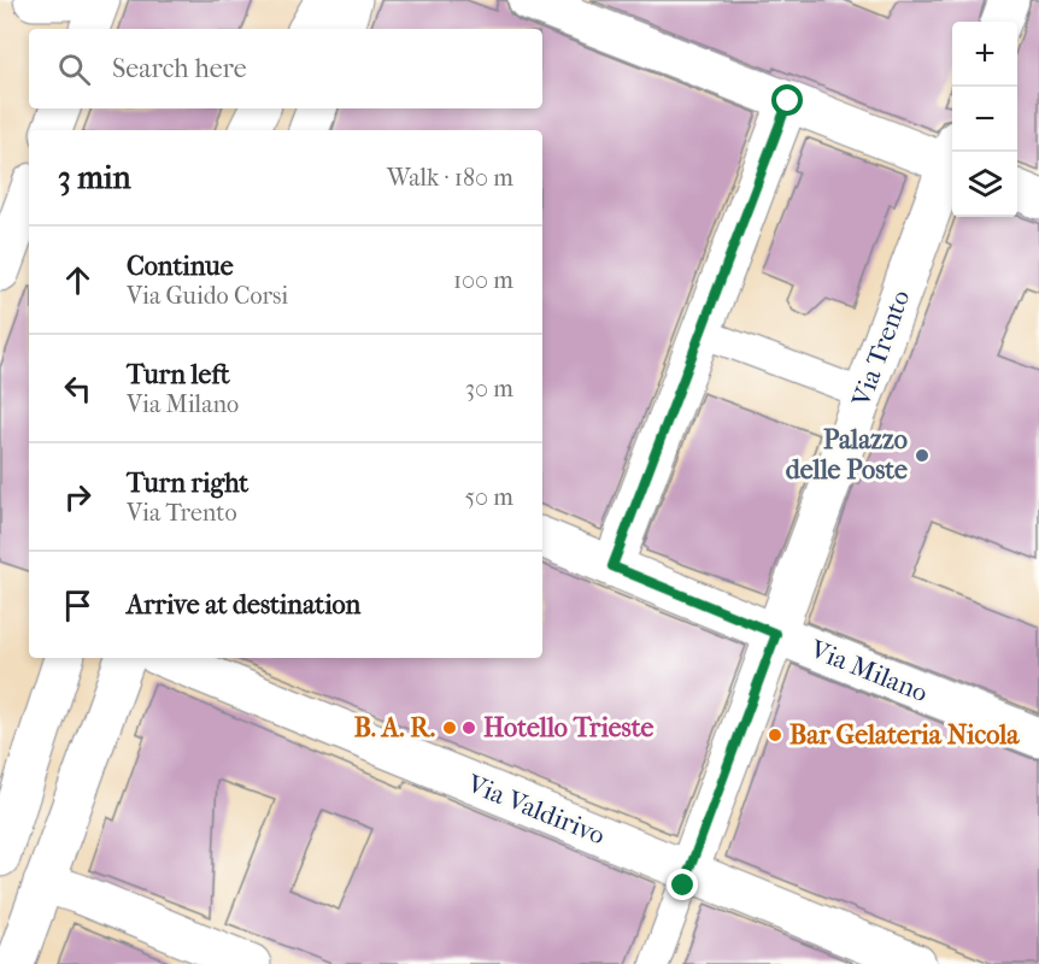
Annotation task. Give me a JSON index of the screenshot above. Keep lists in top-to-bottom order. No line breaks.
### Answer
{"streets":{"street":["Via Trento","Via Milano","Via Valdirivo"]},"crossings":[["Via Trento","Via Milano"],["Via Trento","Via Valdirivo"]],"places":["Palazzo delle Poste","B. A. R.","Hotello Trieste","Bar Gelateria Nicola"],"page":{"map_buttons":["+","−"],"search":"Search here","heading":["3 min","Walk · 180 m"],"list":[["Continue","Via Guido Corsi","100 m"],["Turn left","Via Milano","30 m"],["Turn right","Via Trento","50 m"],"Arrive at destination"]}}
